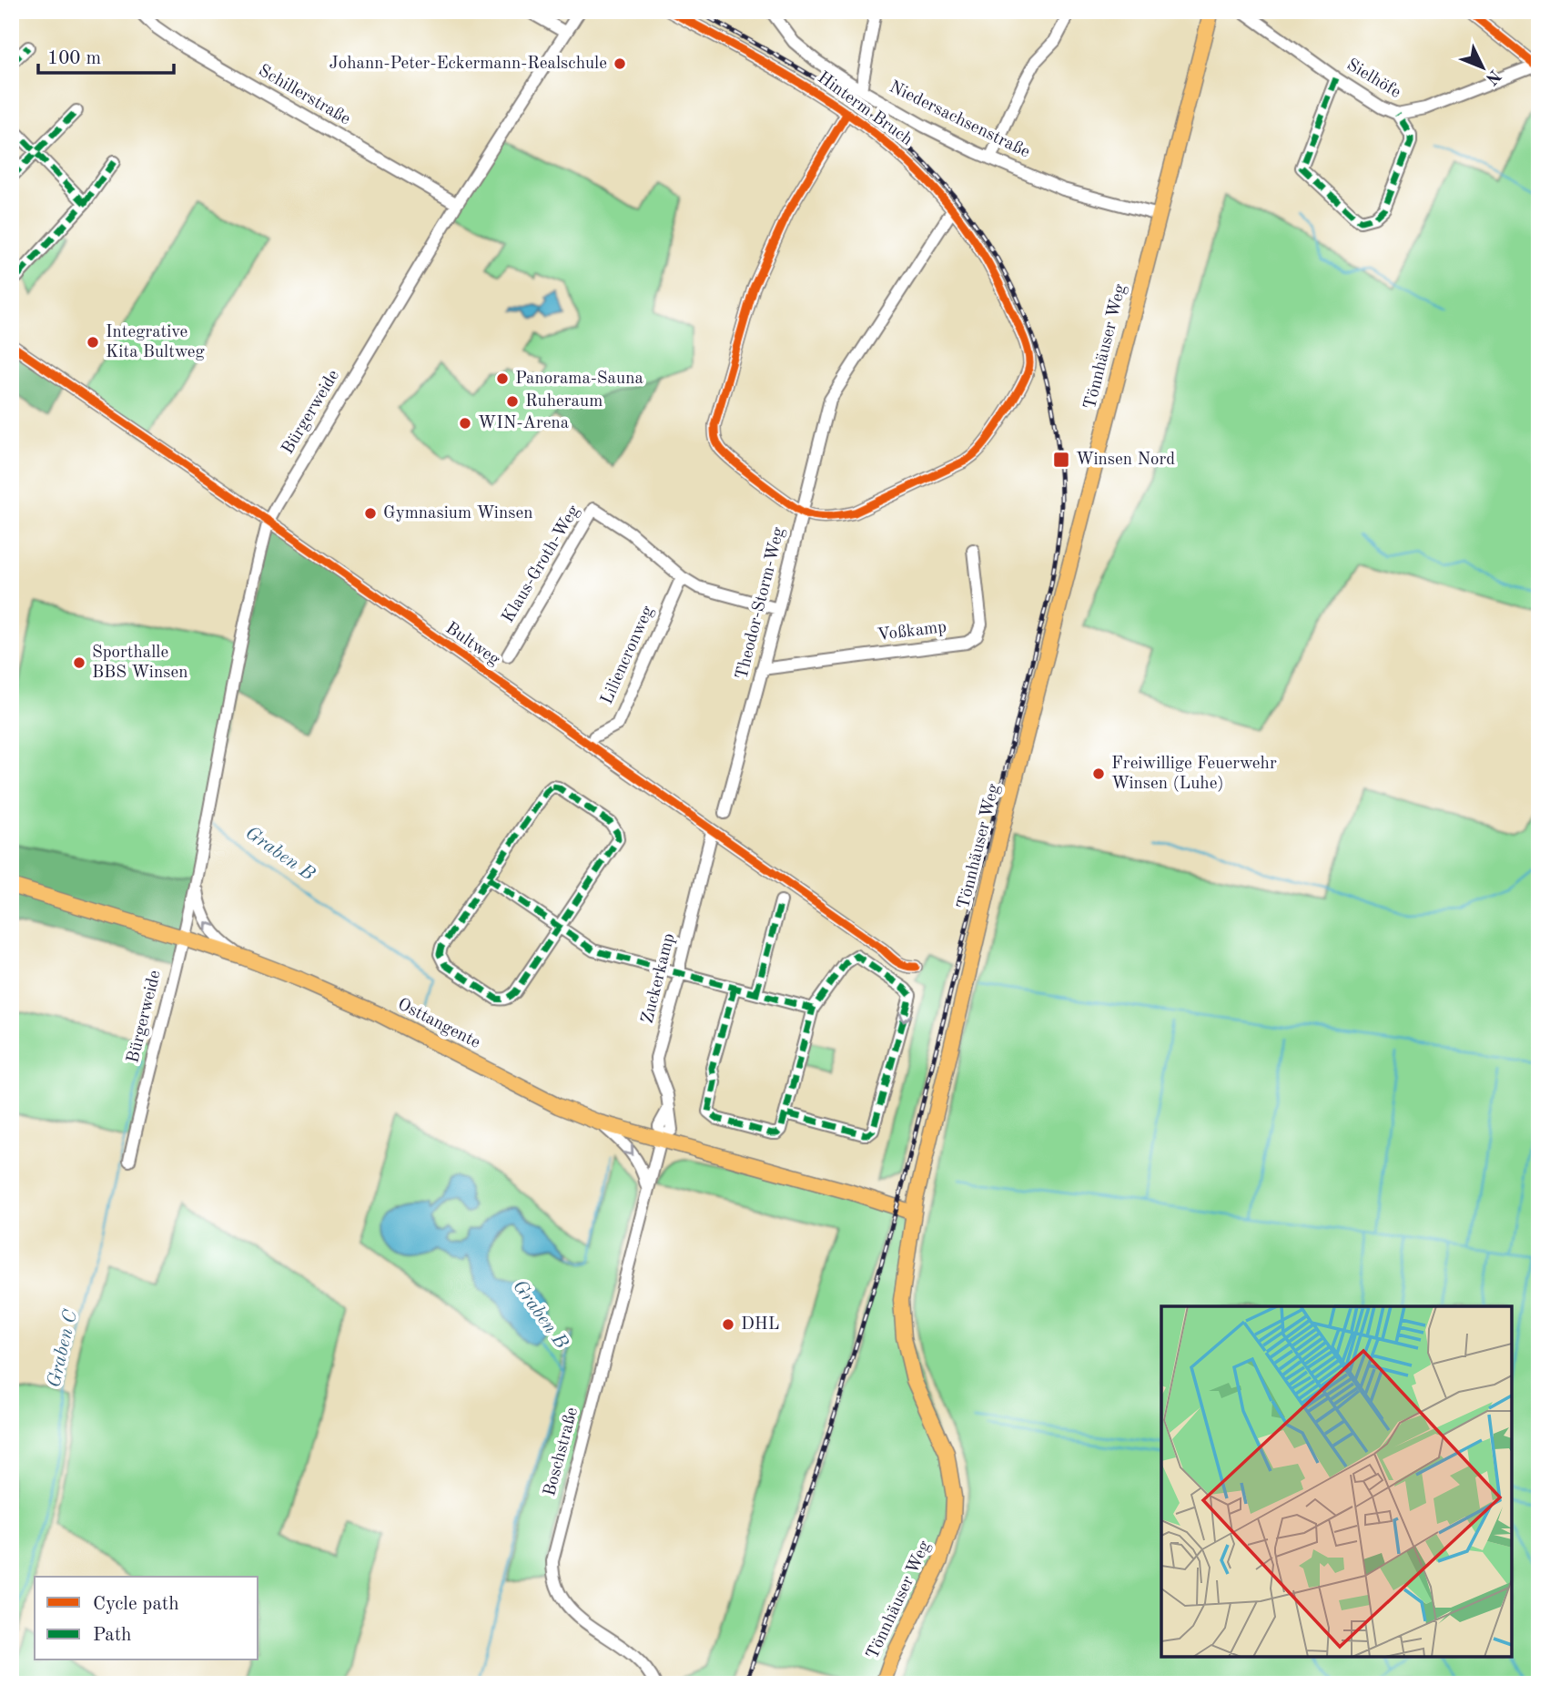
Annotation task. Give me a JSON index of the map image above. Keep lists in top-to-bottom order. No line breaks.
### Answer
{"streets":{"main road":["Tönnhäuser Weg","Osttangente"],"street":["Sielhöfe","Schillerstraße","Hinterm Bruch","Niedersachsenstraße","Bürgerweide","Klaus-Groth-Weg","Theodor-Storm-Weg","Voßkamp","Bultweg","Liliencronweg","Zuckerkamp","Boschstraße"]},"crossings":[["Schillerstraße","Bürgerweide"],["Hinterm Bruch","Theodor-Storm-Weg"],["Niedersachsenstraße","Tönnhäuser Weg"],["Tönnhäuser Weg","Osttangente"],["Bürgerweide","Bultweg"],["Bürgerweide","Osttangente"],["Klaus-Groth-Weg","Theodor-Storm-Weg"],["Klaus-Groth-Weg","Liliencronweg"],["Theodor-Storm-Weg","Voßkamp"],["Bultweg","Zuckerkamp"],["Zuckerkamp","Osttangente"],["Zuckerkamp","Boschstraße"],["Osttangente","Boschstraße"]],"water":["Graben B","Graben C"],"places":{"other":["Johann-Peter-Eckermann-Realschule","Integrative Kita Bultweg","Panorama-Sauna","Ruheraum","WIN-Arena","Gymnasium Winsen","Sporthalle BBS Winsen","Freiwillige Feuerwehr Winsen (Luhe)","DHL"],"transit":["Winsen Nord"]},"legend":["Cycle path","Path"],"scale_bar":"100 m","north":"bottom right"}
